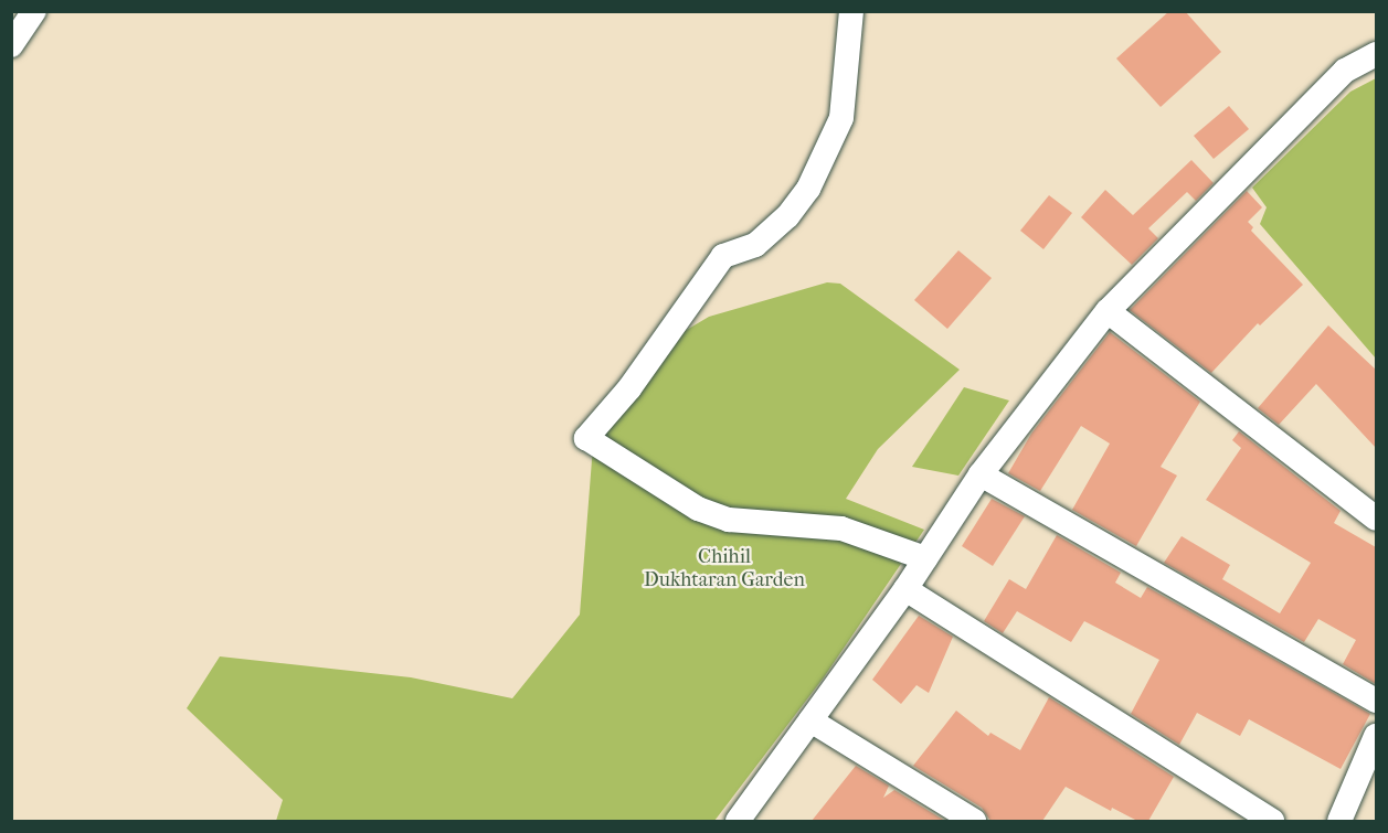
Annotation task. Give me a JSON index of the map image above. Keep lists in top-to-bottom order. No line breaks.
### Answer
{"parks":["Chihil Dukhtaran Garden"]}
